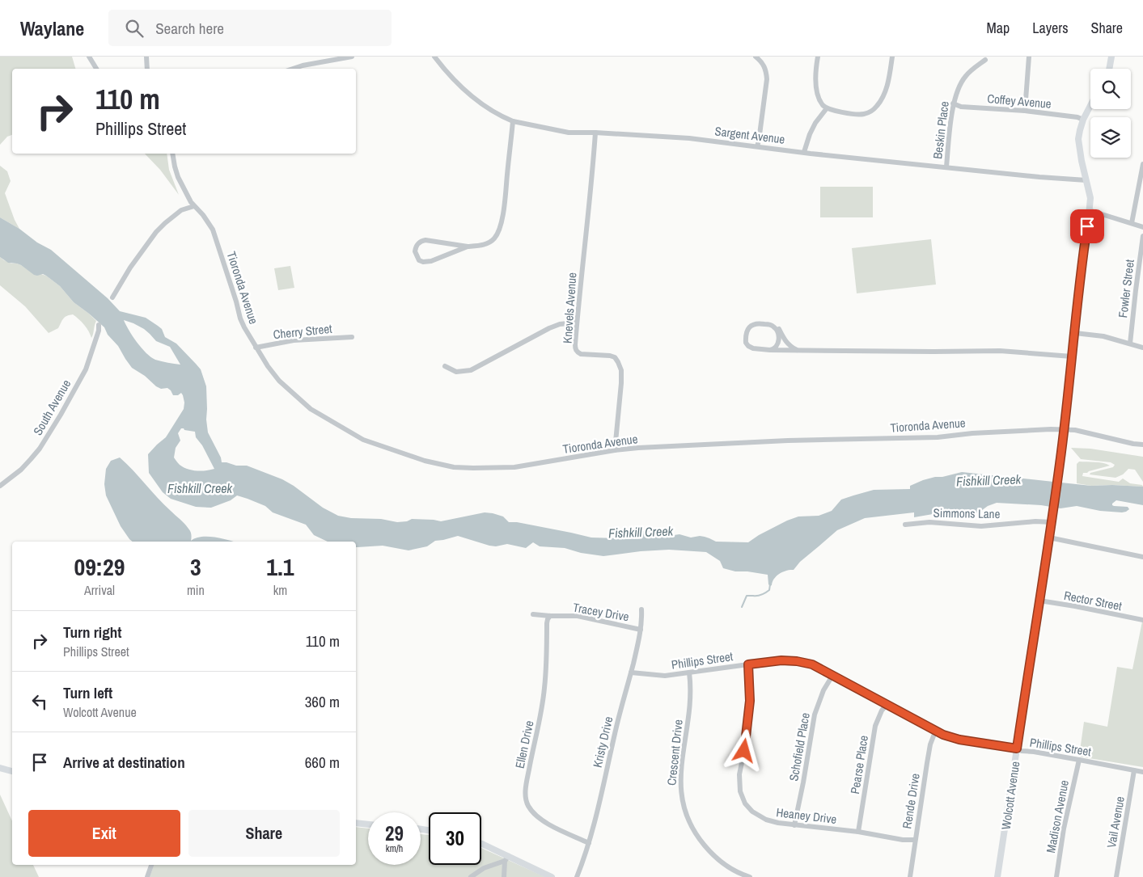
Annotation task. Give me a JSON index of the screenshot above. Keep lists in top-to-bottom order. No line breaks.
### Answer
{"streets":{"main road":["Wolcott Avenue"],"street":["Coffey Avenue","Beskin Place","Sargent Avenue","Tioronda Avenue","Fowler Street","Knevels Avenue","Cherry Street","South Avenue","Simmons Lane","Rector Street","Tracey Drive","Phillips Street","Kristy Drive","Ellen Drive","Schofield Place","Crescent Drive","Pearse Place","Rende Drive","Heaney Drive","Madison Avenue","Vail Avenue"]},"crossings":[["Coffey Avenue","Beskin Place"],["Coffey Avenue","Wolcott Avenue"],["Beskin Place","Sargent Avenue"],["Sargent Avenue","Knevels Avenue"],["Sargent Avenue","Wolcott Avenue"],["Tioronda Avenue","Knevels Avenue"],["Tioronda Avenue","Cherry Street"],["Tioronda Avenue","Wolcott Avenue"],["Simmons Lane","Wolcott Avenue"],["Rector Street","Wolcott Avenue"],["Tracey Drive","Kristy Drive"],["Tracey Drive","Ellen Drive"],["Phillips Street","Kristy Drive"],["Phillips Street","Schofield Place"],["Phillips Street","Crescent Drive"],["Phillips Street","Pearse Place"],["Phillips Street","Wolcott Avenue"],["Phillips Street","Rende Drive"],["Phillips Street","Heaney Drive"],["Phillips Street","Madison Avenue"],["Phillips Street","Vail Avenue"],["Kristy Drive","Ellen Drive"],["Schofield Place","Heaney Drive"],["Pearse Place","Heaney Drive"],["Rende Drive","Heaney Drive"]],"water":["Fishkill Creek"],"page":{"header":"Waylane","search":"Search here","nav":["Map","Layers","Share"],"turn":["110 m","Phillips Street"],"eta":["09:29","Arrival","3","min","1.1","km"],"list":[{"name":"Turn right","note":"Phillips Street","value":"110 m"},{"name":"Turn left","note":"Wolcott Avenue","value":"360 m"},{"name":"Arrive at destination","value":"660 m"}],"buttons":["Exit","Share"],"speed":"29 km/h","limit":"30"}}
